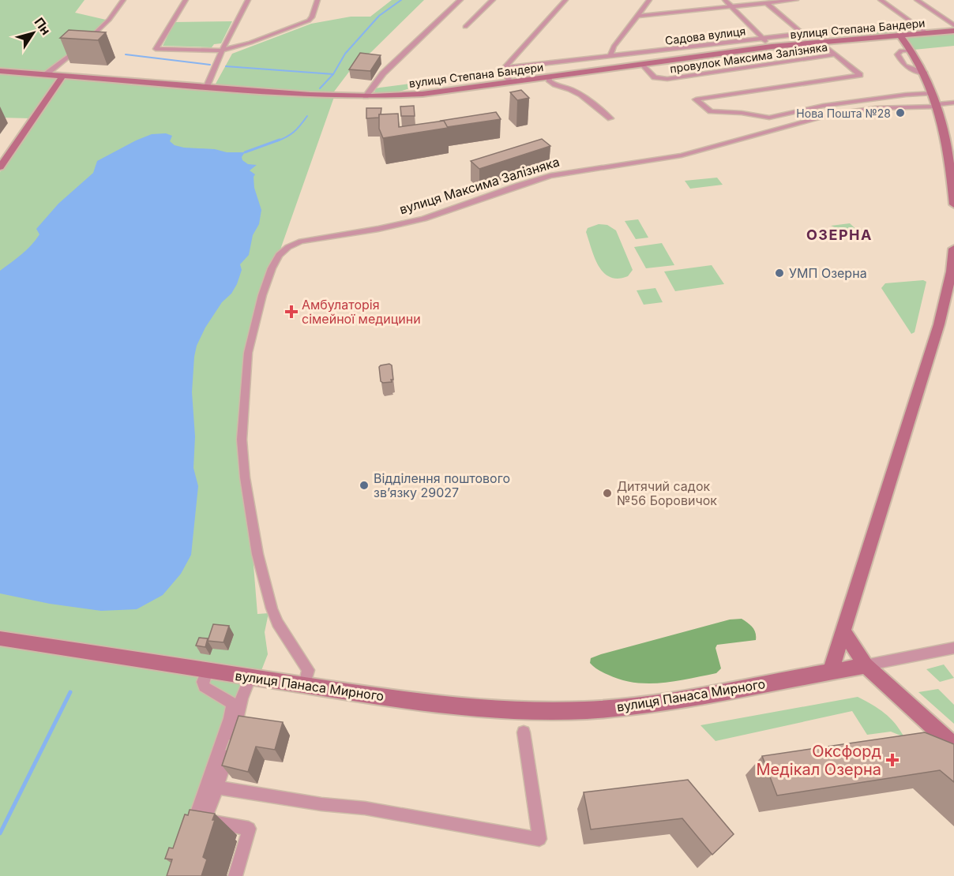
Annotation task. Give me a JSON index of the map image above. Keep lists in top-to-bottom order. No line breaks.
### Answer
{"streets":{"main road":["вулиця Степана Бандери","вулиця Панаса Мирного"],"street":["Садова вулиця","провулок Максима Залізняка","вулиця Максима Залізняка"]},"crossings":[["вулиця Степана Бандери","провулок Максима Залізняка"],["вулиця Максима Залізняка","вулиця Панаса Мирного"]],"districts":["ОЗЕРНА"],"places":{"other":["Нова Пошта №28","УМП Озерна","Відділення поштового зв’язку 29027","Дитячий садок №56 Боровичок"],"health":["Амбулаторія сімейної медицини","Оксфорд Медікал Озерна"]},"north":"top right"}
